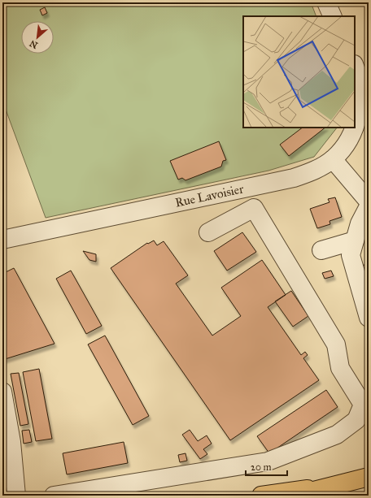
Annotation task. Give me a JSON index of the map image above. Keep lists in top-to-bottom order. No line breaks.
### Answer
{"streets":{"street":["Rue Lavoisier"]},"scale_bar":"20 m","north":"bottom left"}
